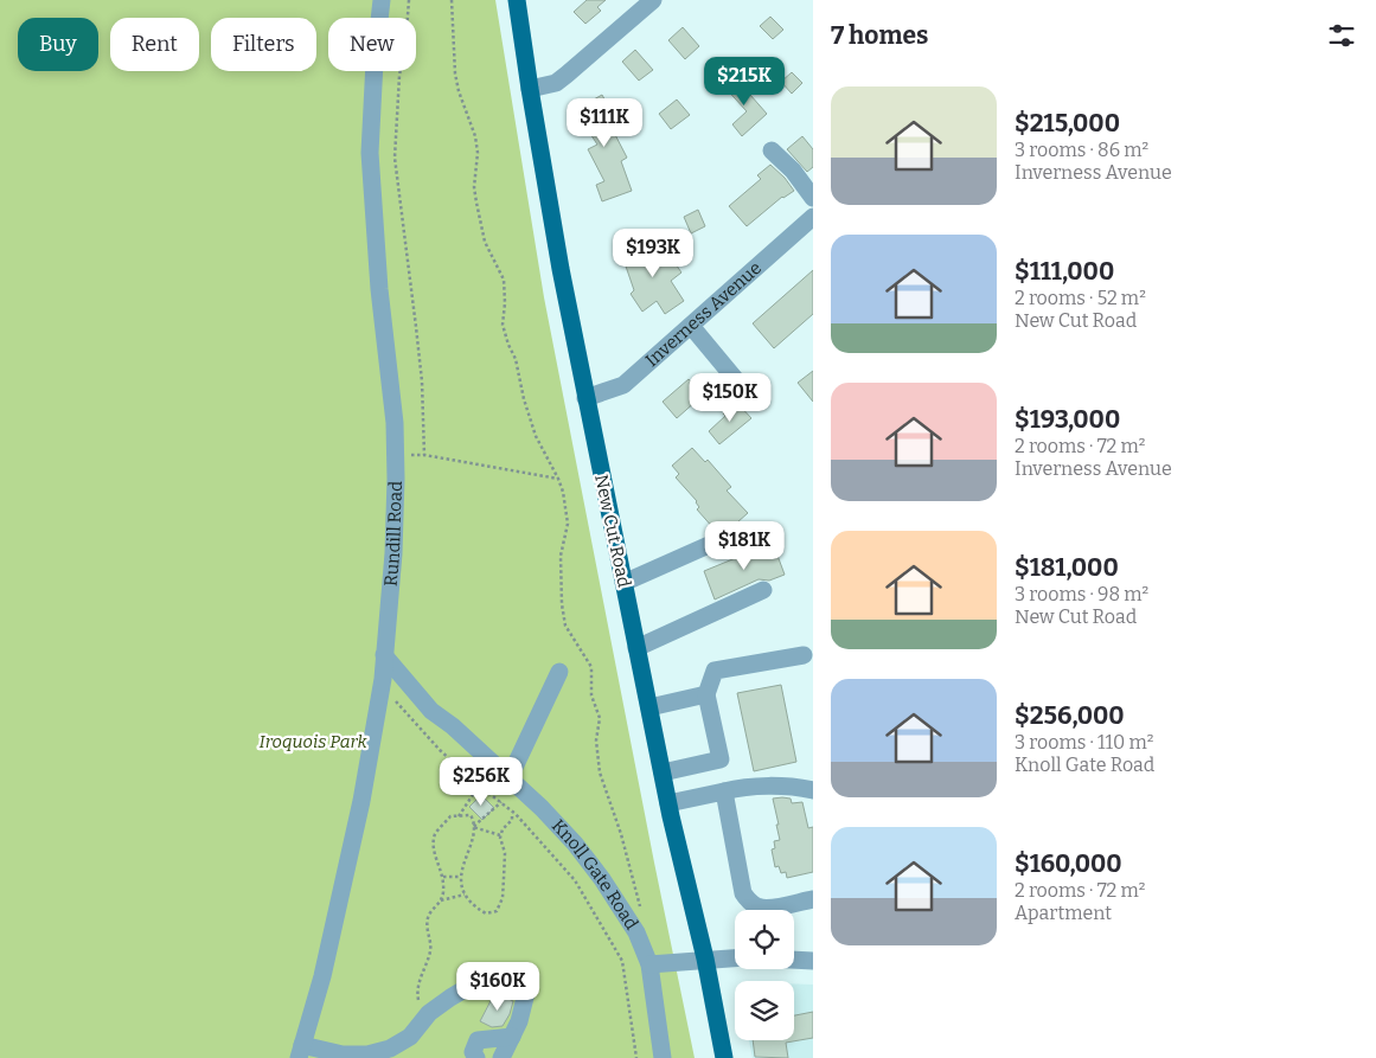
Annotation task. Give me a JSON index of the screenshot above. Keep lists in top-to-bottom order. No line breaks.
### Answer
{"streets":{"main road":["New Cut Road"],"street":["Inverness Avenue","Rundill Road","Knoll Gate Road"]},"crossings":[["Inverness Avenue","New Cut Road"],["Rundill Road","Knoll Gate Road"]],"parks":["Iroquois Park"],"page":{"heading":"7 homes","chip":["Buy","Rent","Filters","New"],"price":["$215K","$111K","$193K","$150K","$181K","$256K","$160K"],"list":[{"name":"$215,000","note":"3 rooms · 86 m² · Inverness Avenue"},{"name":"$111,000","note":"2 rooms · 52 m² · New Cut Road"},{"name":"$193,000","note":"2 rooms · 72 m² · Inverness Avenue"},{"name":"$181,000","note":"3 rooms · 98 m² · New Cut Road"},{"name":"$256,000","note":"3 rooms · 110 m² · Knoll Gate Road"},{"name":"$160,000","note":"2 rooms · 72 m² · Apartment"}]}}
